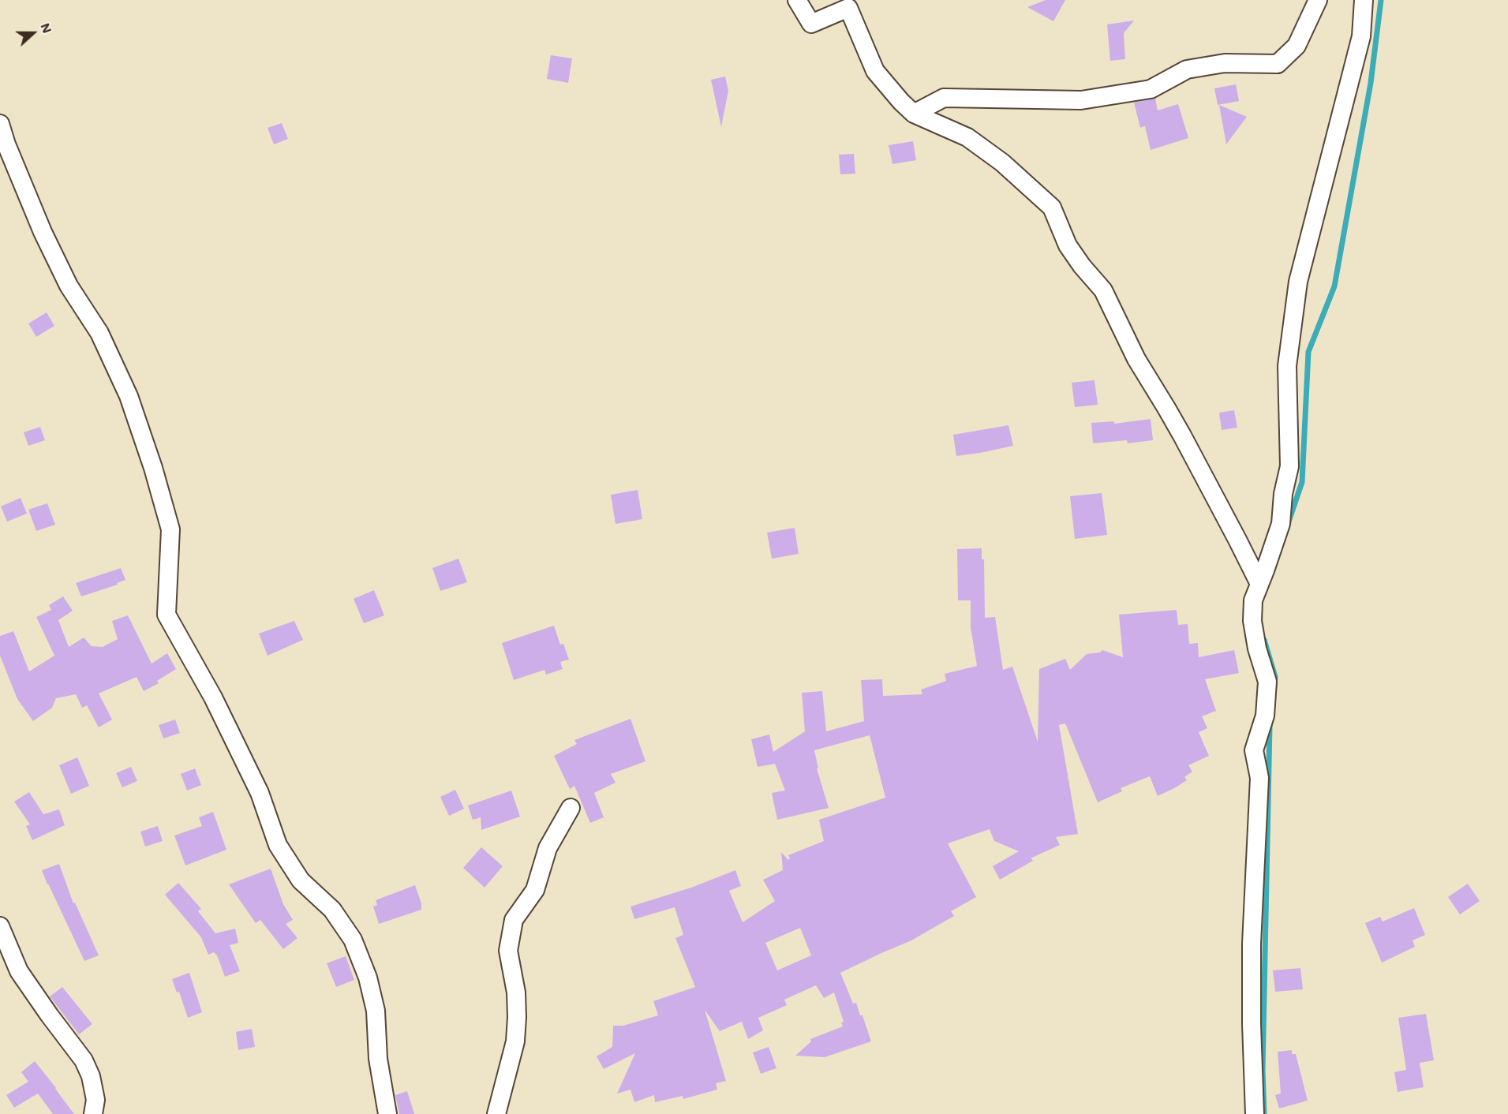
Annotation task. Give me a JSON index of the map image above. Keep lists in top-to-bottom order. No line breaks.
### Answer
{"north":"right"}
